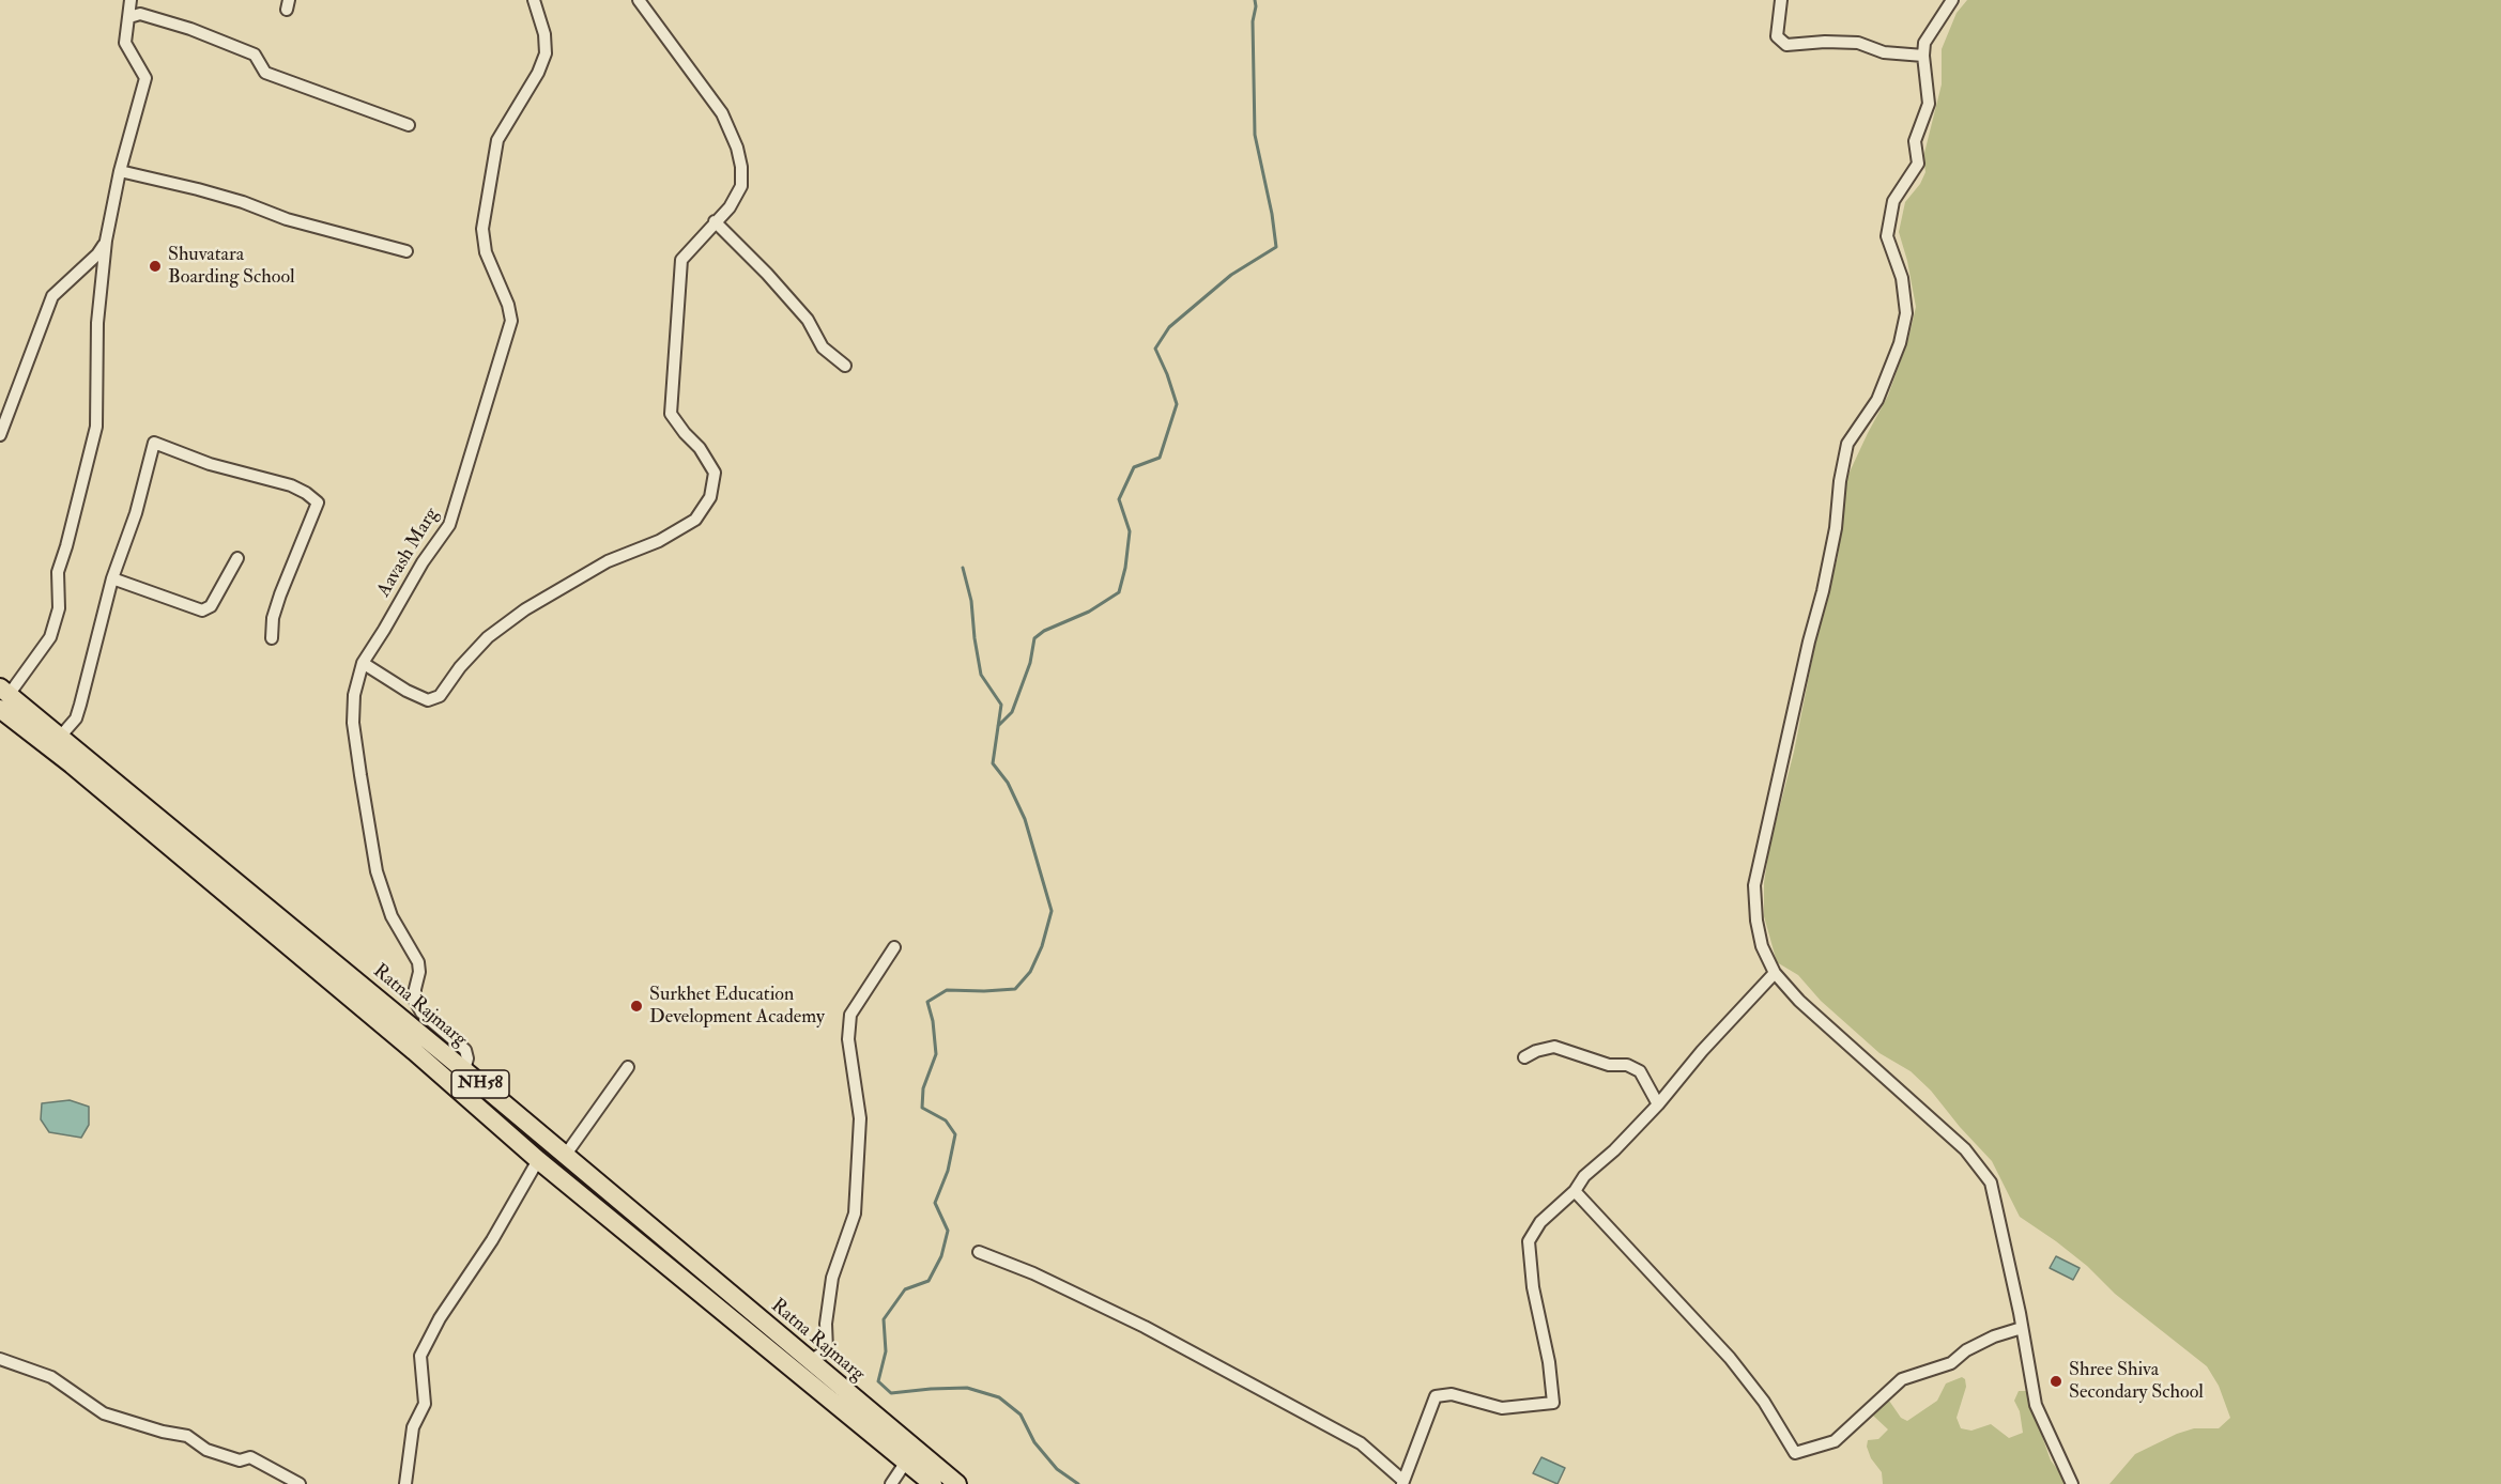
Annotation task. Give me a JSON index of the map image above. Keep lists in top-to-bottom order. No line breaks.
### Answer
{"streets":{"main road":["Ratna Rajmarg","NH58"],"street":["Aavash Marg"]},"crossings":[["Aavash Marg","Ratna Rajmarg"]],"places":["Shuvatara Boarding School","Surkhet Education Development Academy","Shree Shiva Secondary School"]}
